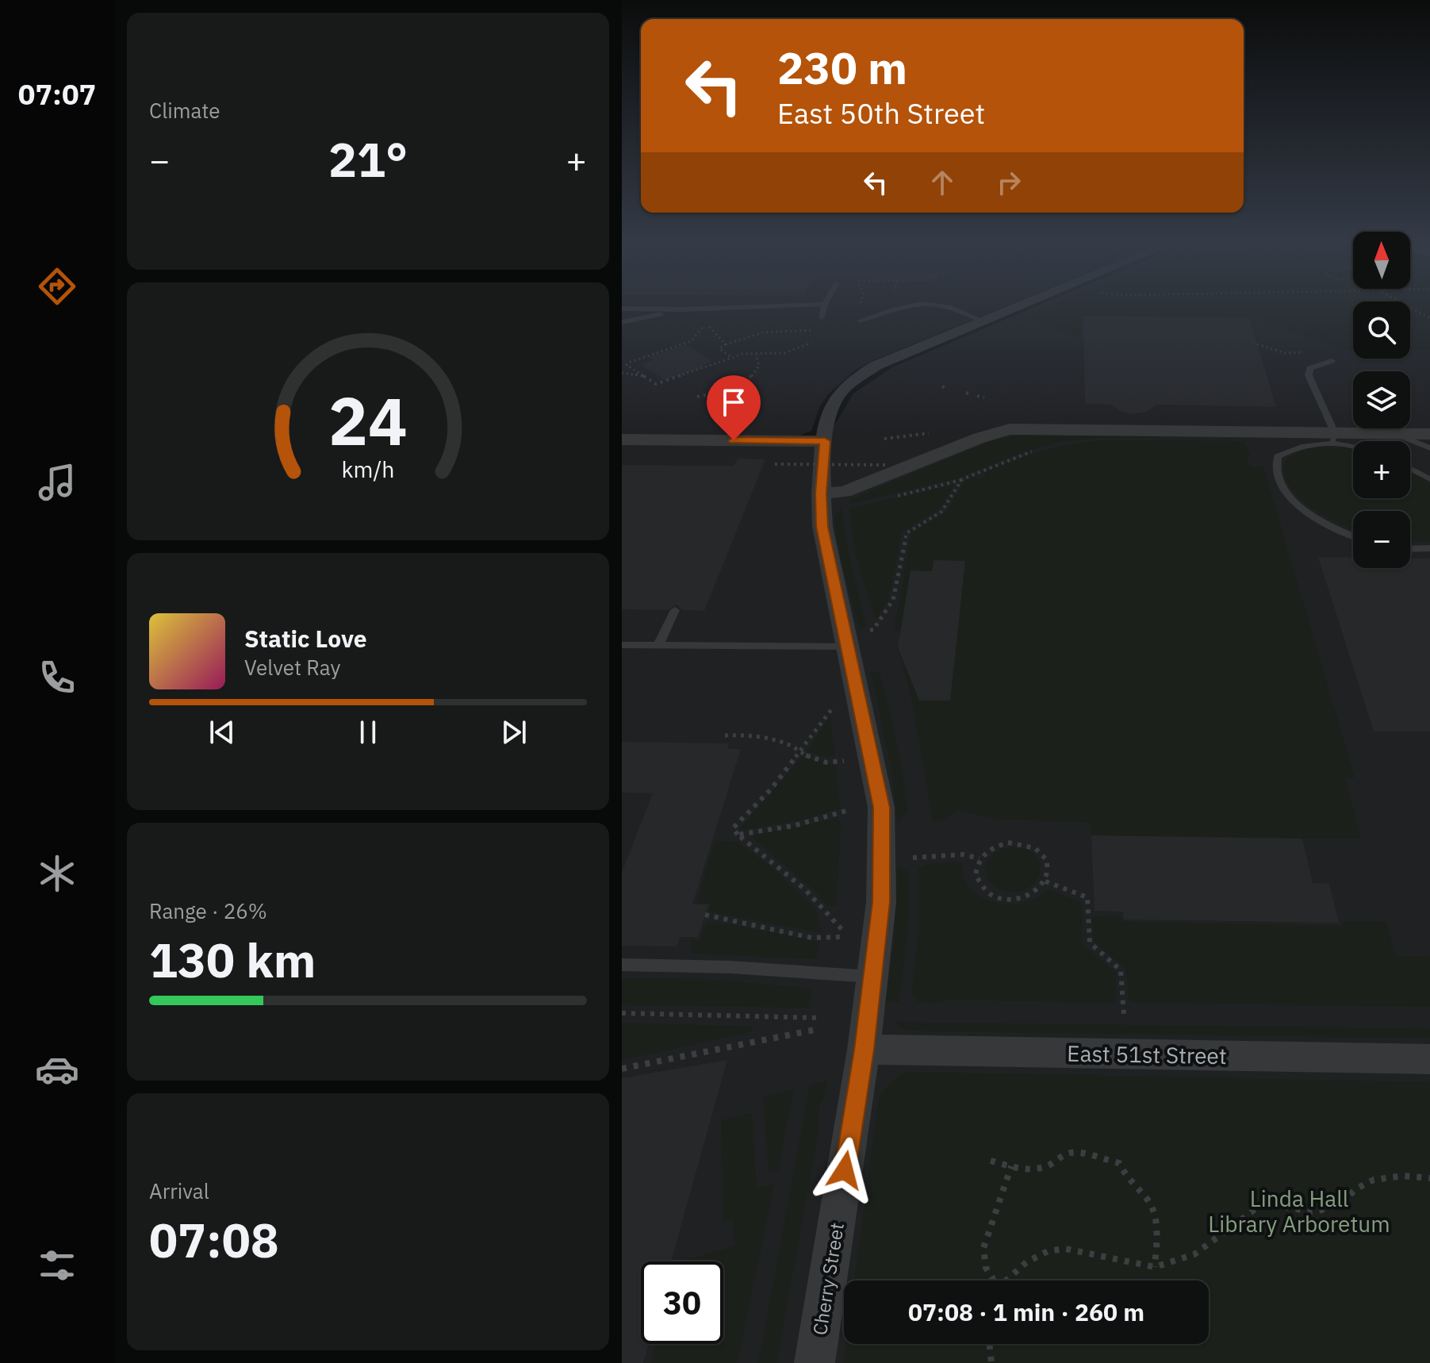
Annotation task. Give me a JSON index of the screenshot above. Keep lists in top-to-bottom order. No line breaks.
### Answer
{"streets":{"street":["East 51st Street","Cherry Street"]},"crossings":[["East 51st Street","Cherry Street"]],"parks":["Linda Hall Library Arboretum"],"north":"top","page":{"tabs":"07:07","tile":["Climate",["Range · 26%","130 km"],["Arrival","07:08"]],"turn":["230 m","East 50th Street"],"heat":["−","21°","+"],"map_buttons":["+","−"],"song":["Static Love","Velvet Ray"],"limit":"30","trip":"07:08 · 1 min · 260 m","gauge":["24","km/h"]}}
